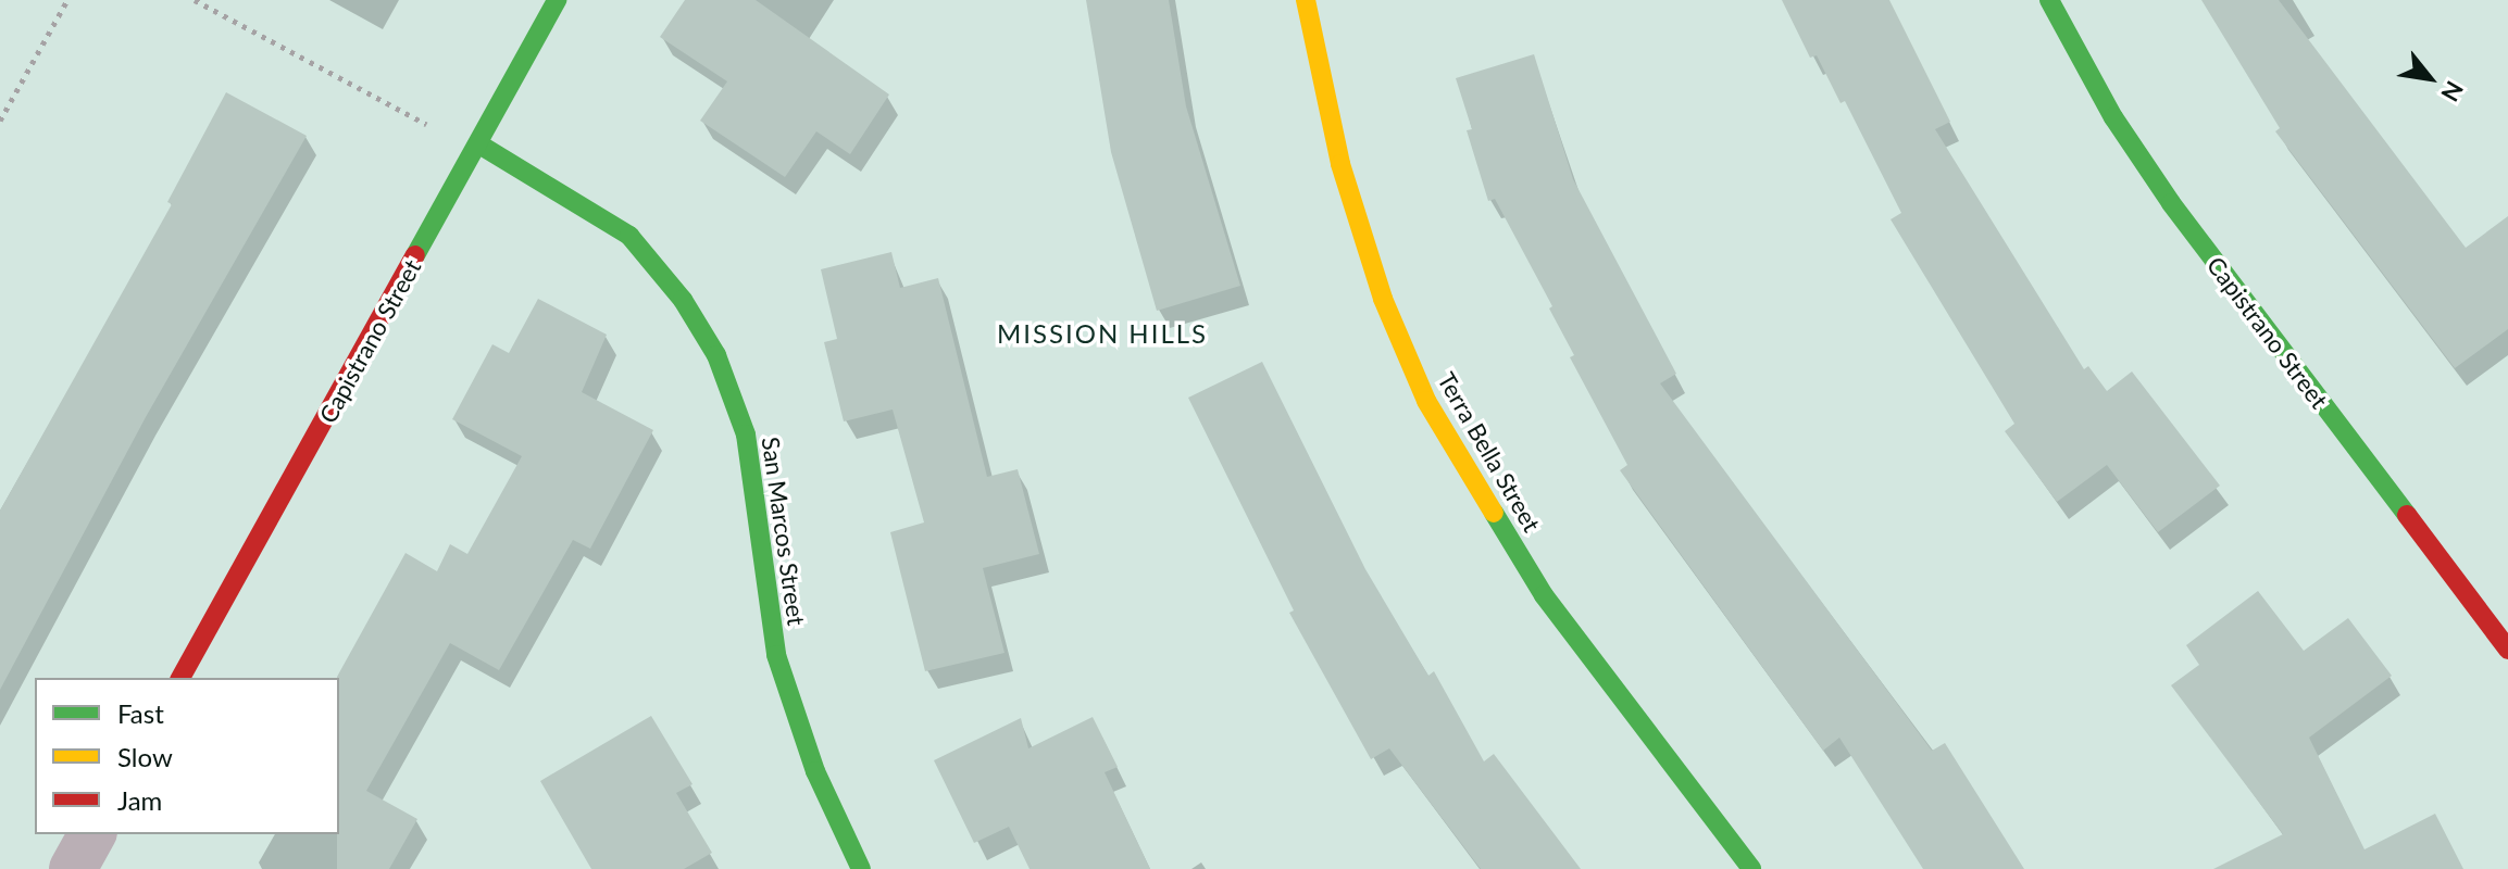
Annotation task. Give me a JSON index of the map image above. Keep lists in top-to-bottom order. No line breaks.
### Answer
{"streets":{"street":["Capistrano Street","Terra Bella Street","San Marcos Street"]},"crossings":[["Capistrano Street","San Marcos Street"]],"districts":["MISSION HILLS"],"legend":["Fast","Slow","Jam"],"north":"bottom right"}
